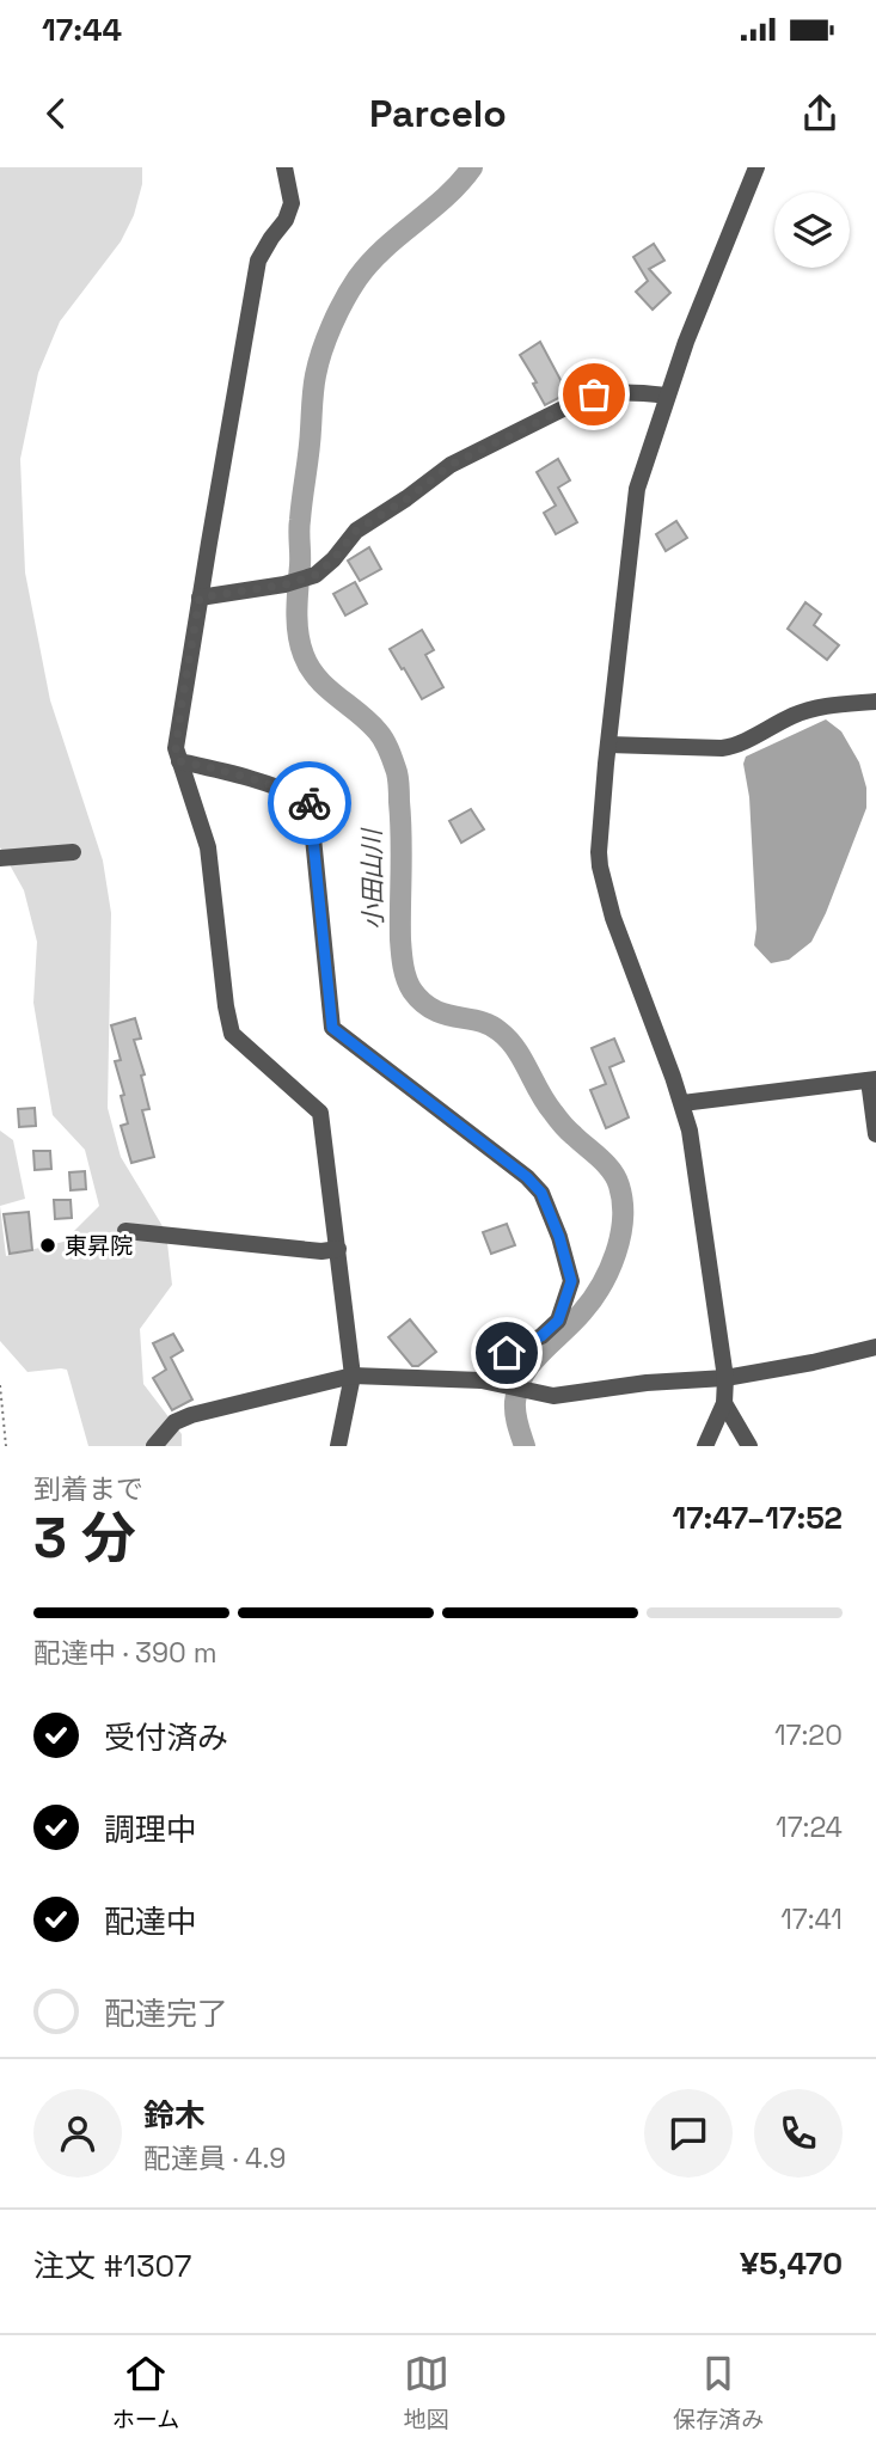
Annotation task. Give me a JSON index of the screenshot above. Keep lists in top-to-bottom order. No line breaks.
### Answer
{"water":["小田山川"],"places":["東昇院"],"page":{"status":"17:44","header":"Parcelo","heading":["3 分","到着まで","17:47–17:52"],"panel":["鈴木","配達員 · 4.9","注文 #1307","¥5,470"],"bar":"配達中 · 390 m","list":[["受付済み","17:20"],["調理中","17:24"],["配達中","17:41"],"配達完了"],"tabs":["ホーム","地図","保存済み"]}}
